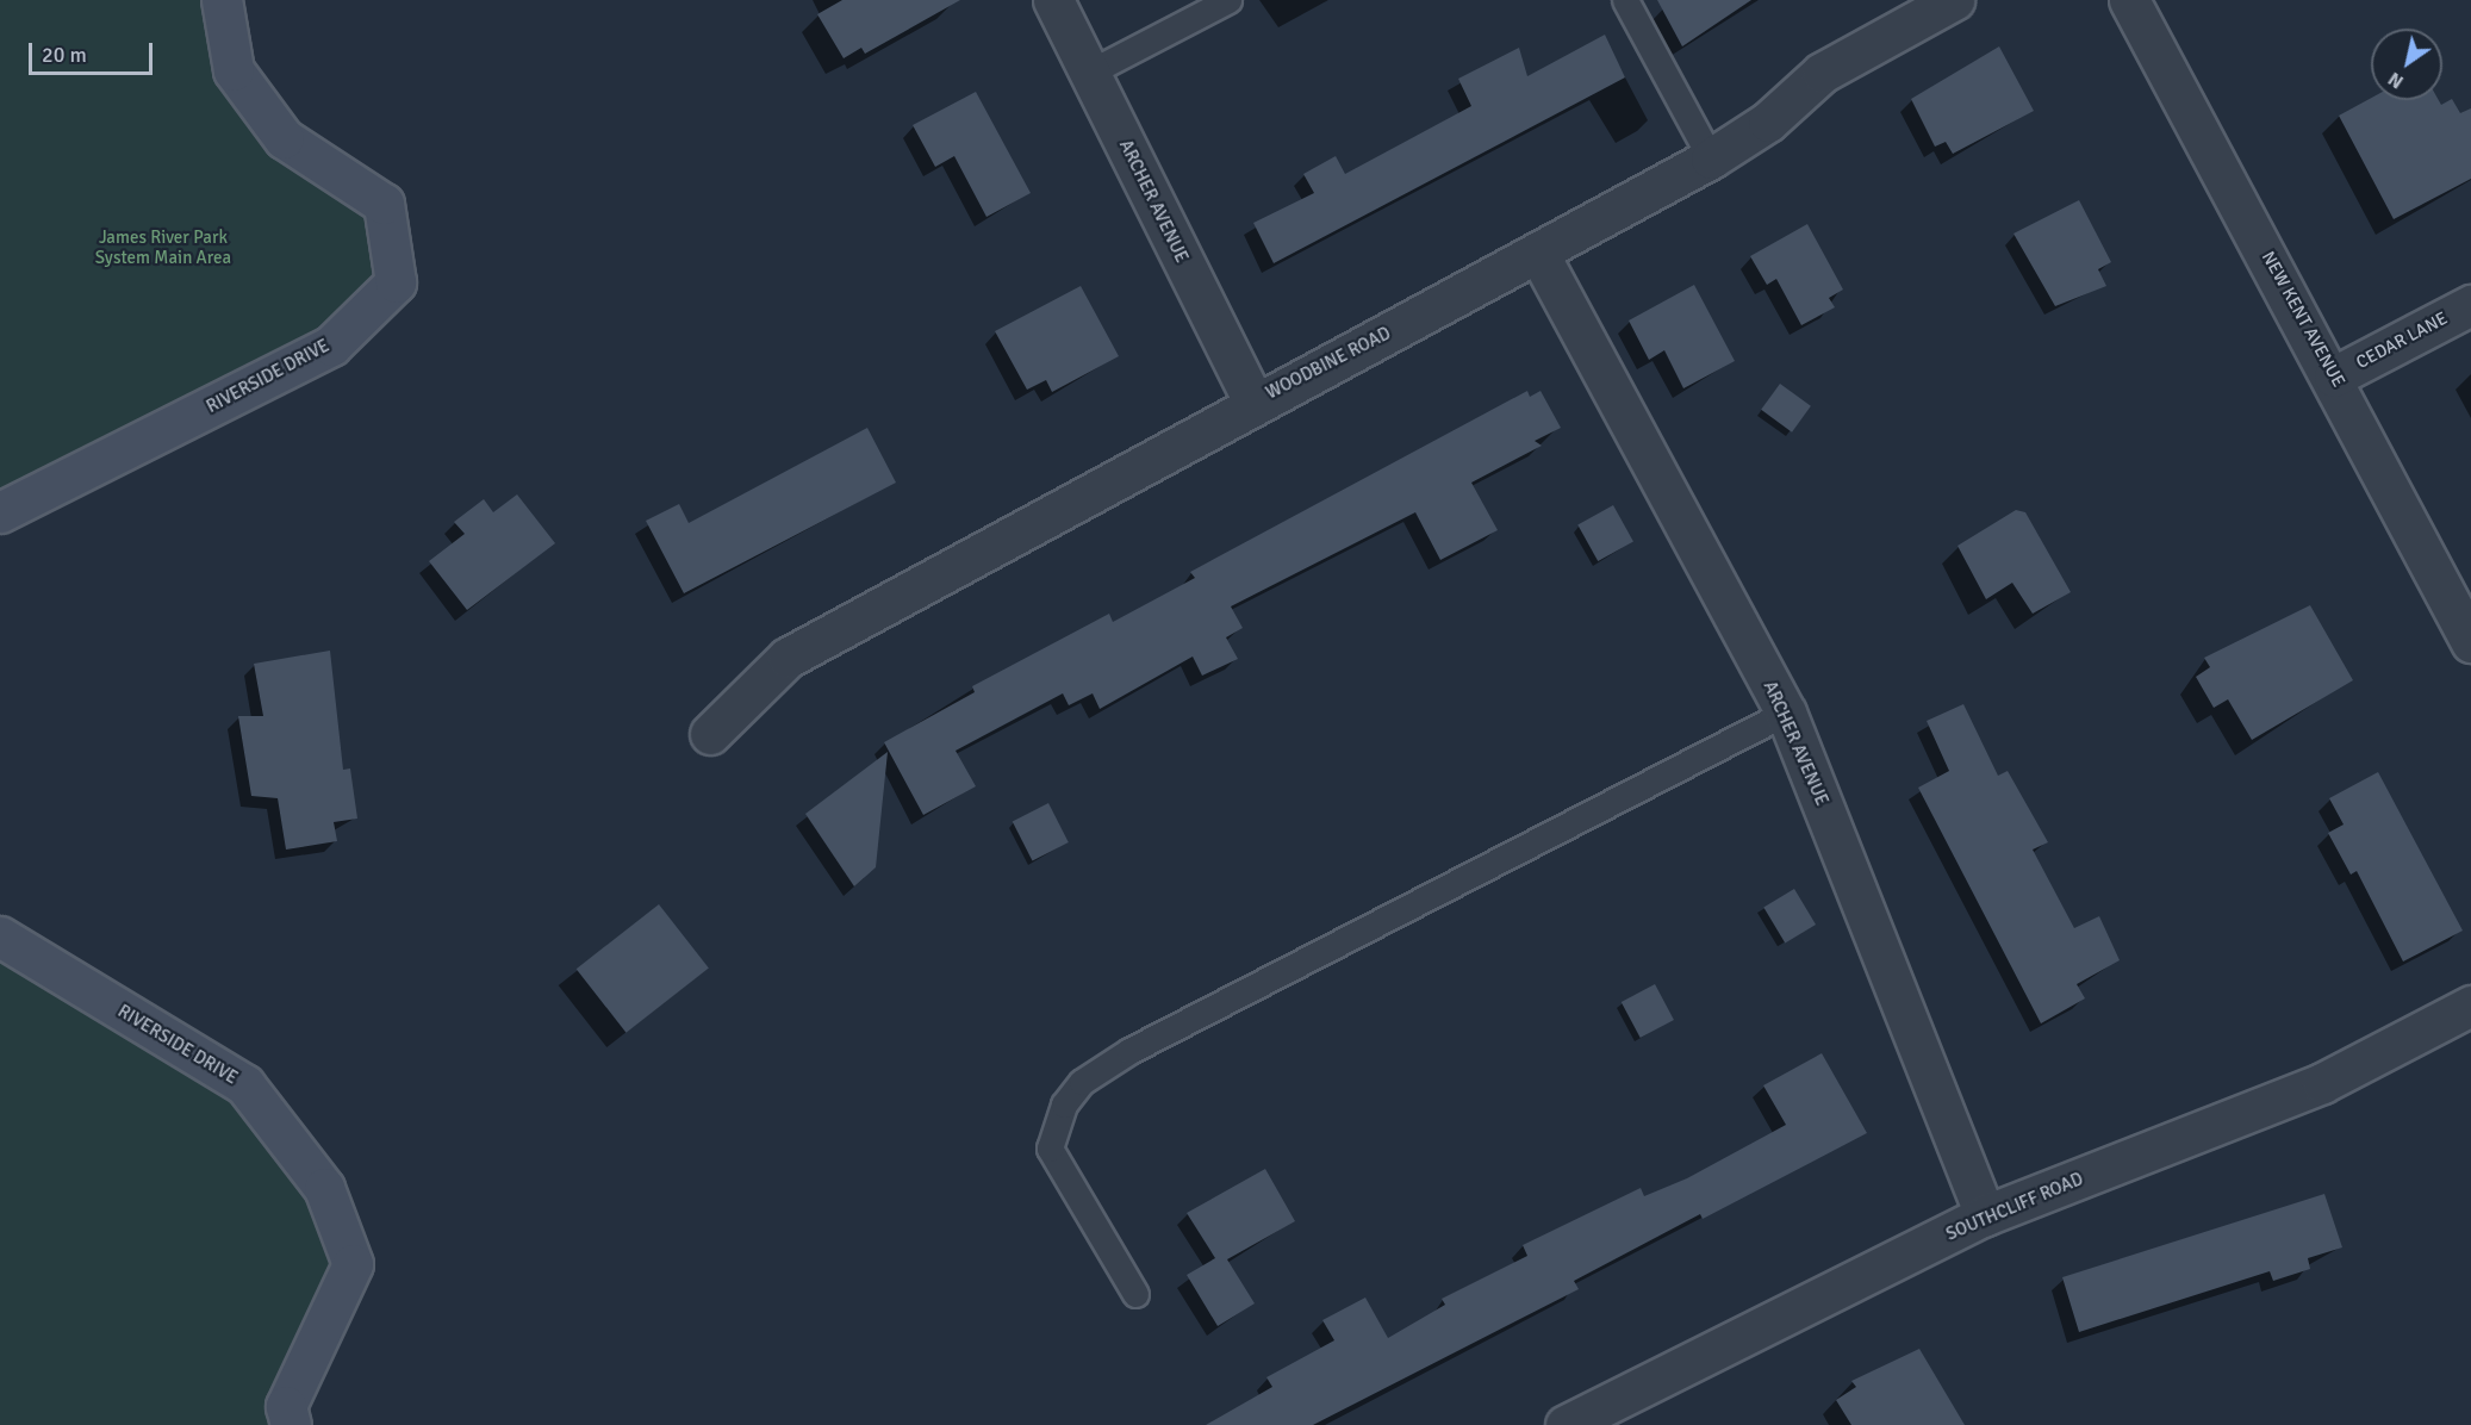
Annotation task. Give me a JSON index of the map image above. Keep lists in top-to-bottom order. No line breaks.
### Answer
{"streets":{"street":["ARCHER AVENUE","NEW KENT AVENUE","CEDAR LANE","WOODBINE ROAD","RIVERSIDE DRIVE","SOUTHCLIFF ROAD"]},"crossings":[["ARCHER AVENUE","WOODBINE ROAD"],["ARCHER AVENUE","SOUTHCLIFF ROAD"],["NEW KENT AVENUE","CEDAR LANE"]],"parks":["James River Park System Main Area"],"scale_bar":"20 m","north":"bottom left"}
